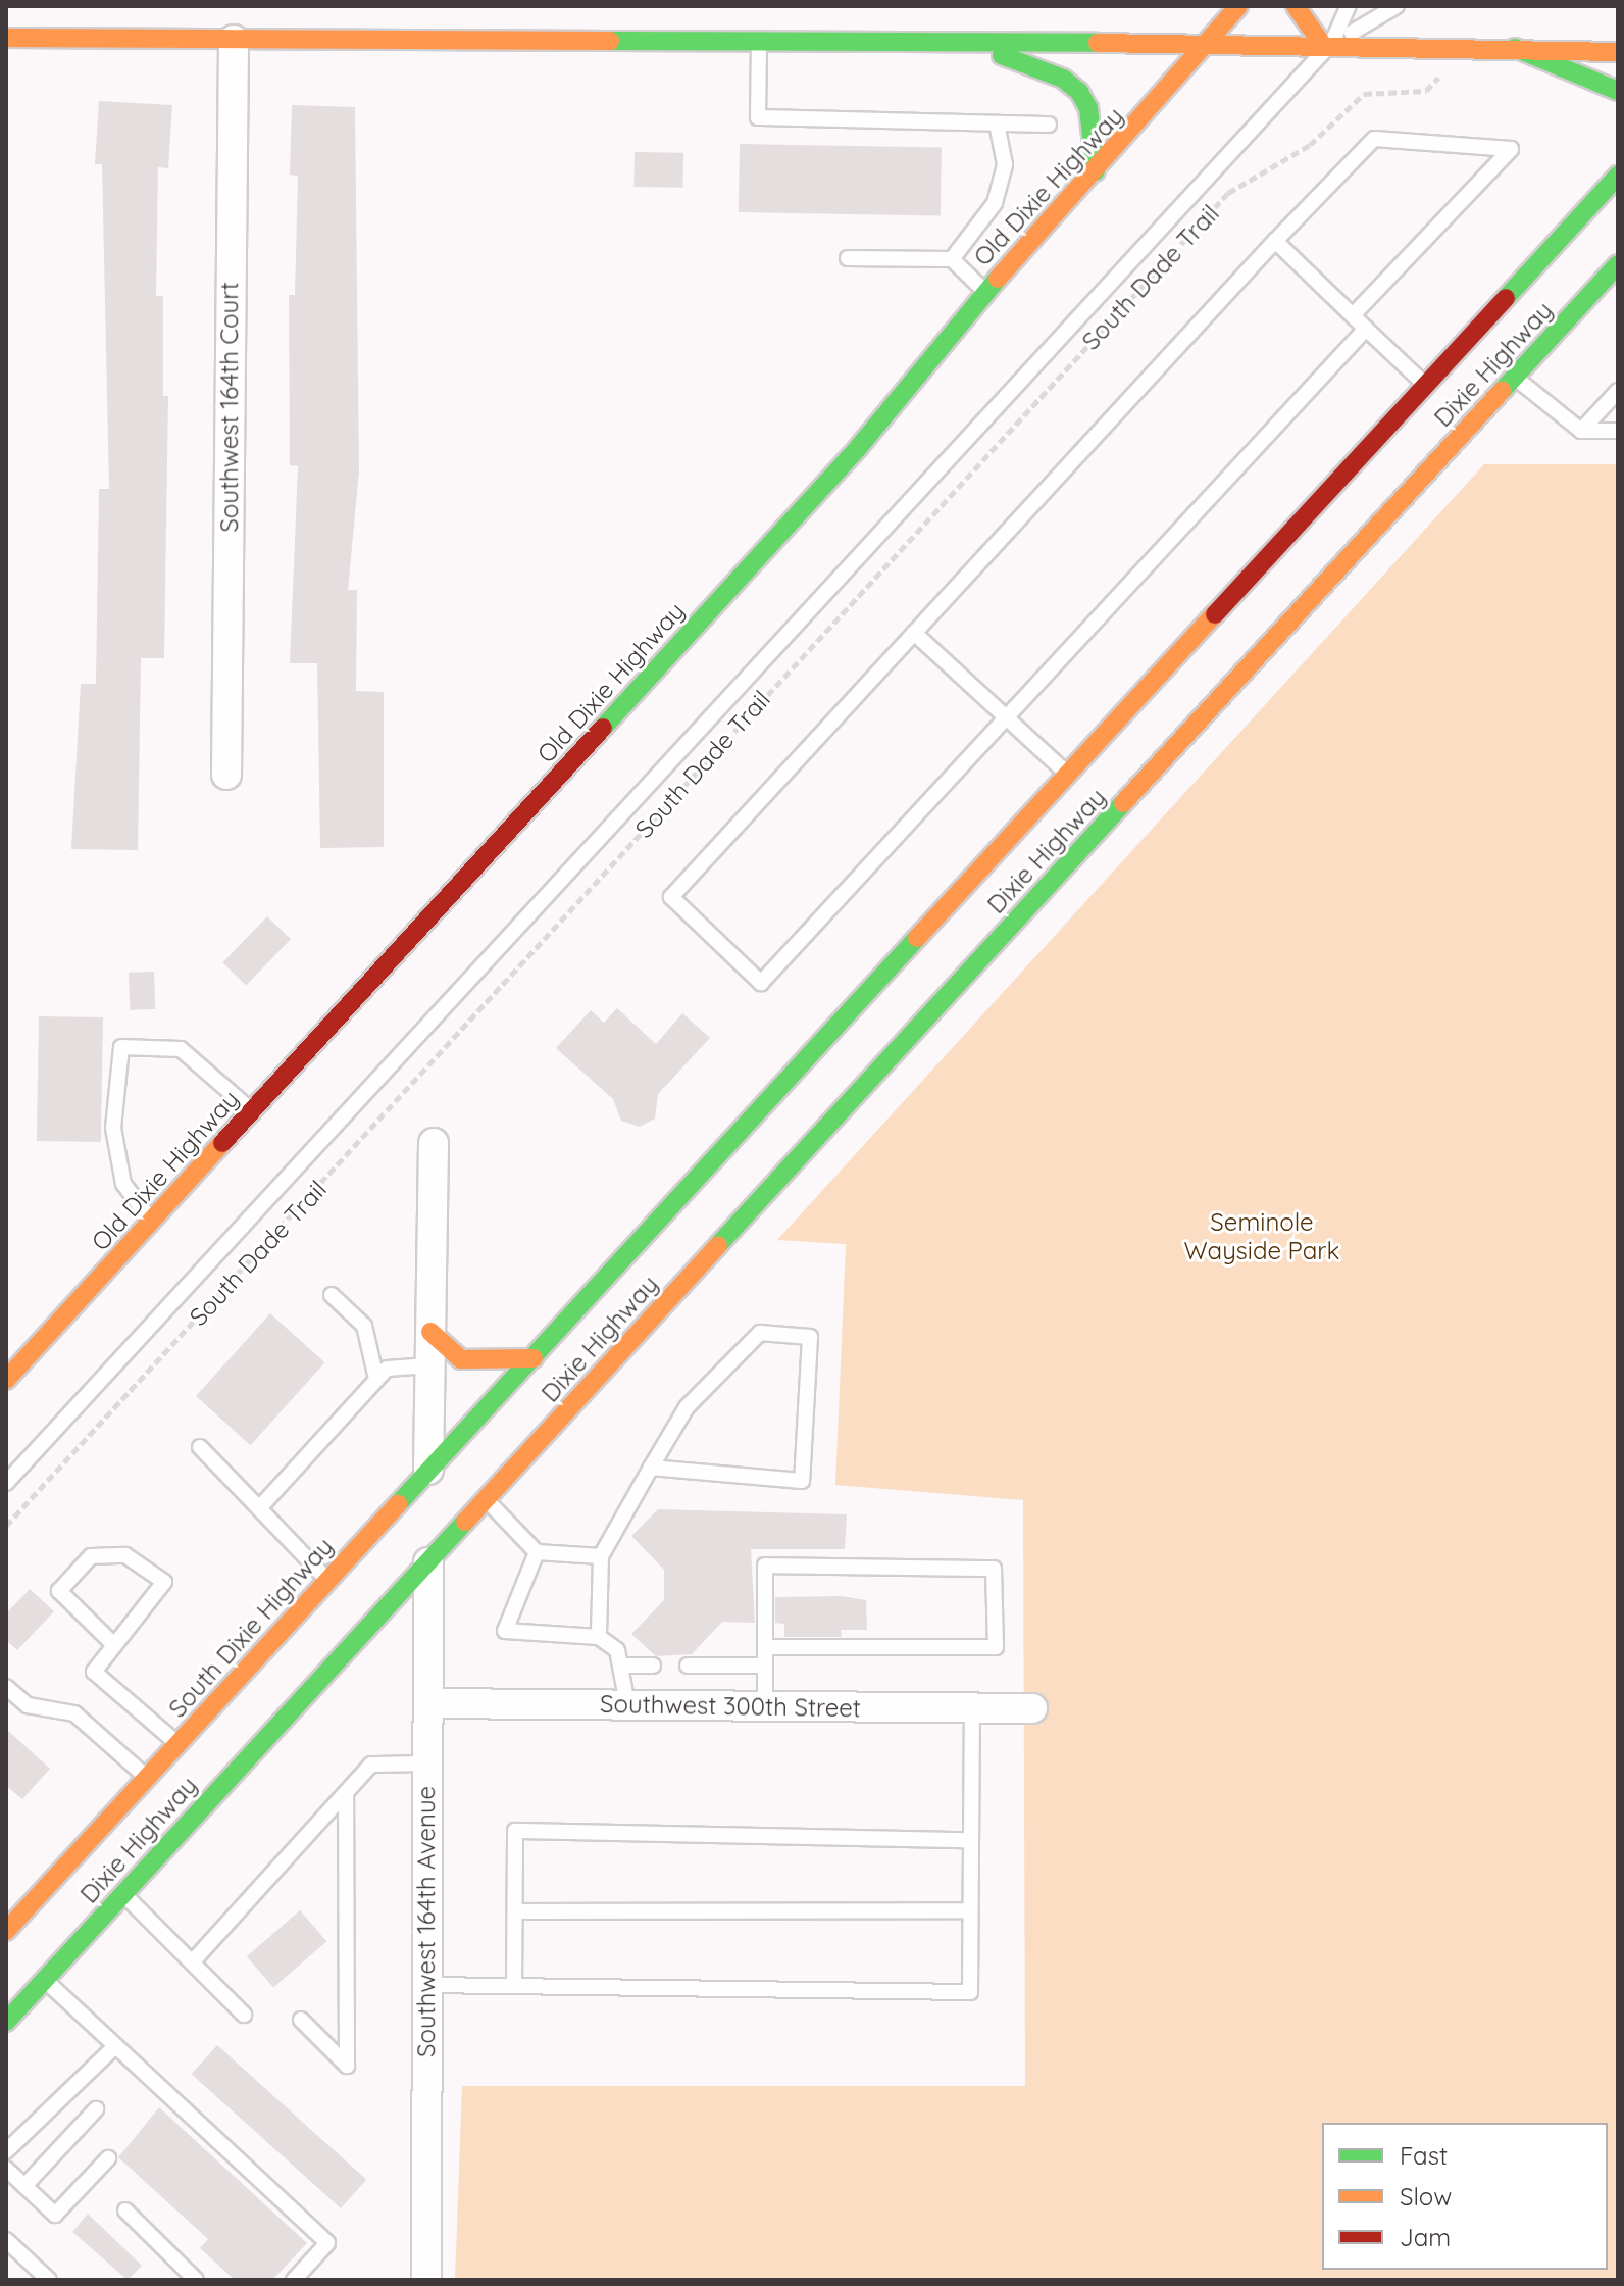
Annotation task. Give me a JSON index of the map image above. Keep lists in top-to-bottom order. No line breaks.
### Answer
{"streets":{"main road":["Old Dixie Highway","Dixie Highway","South Dixie Highway"],"street":["Southwest 164th Court","Southwest 300th Street","Southwest 164th Avenue"],"path":["South Dade Trail"]},"crossings":[["Dixie Highway","South Dixie Highway"],["Southwest 300th Street","Southwest 164th Avenue"]],"parks":["Seminole Wayside Park"],"legend":["Fast","Slow","Jam"]}
